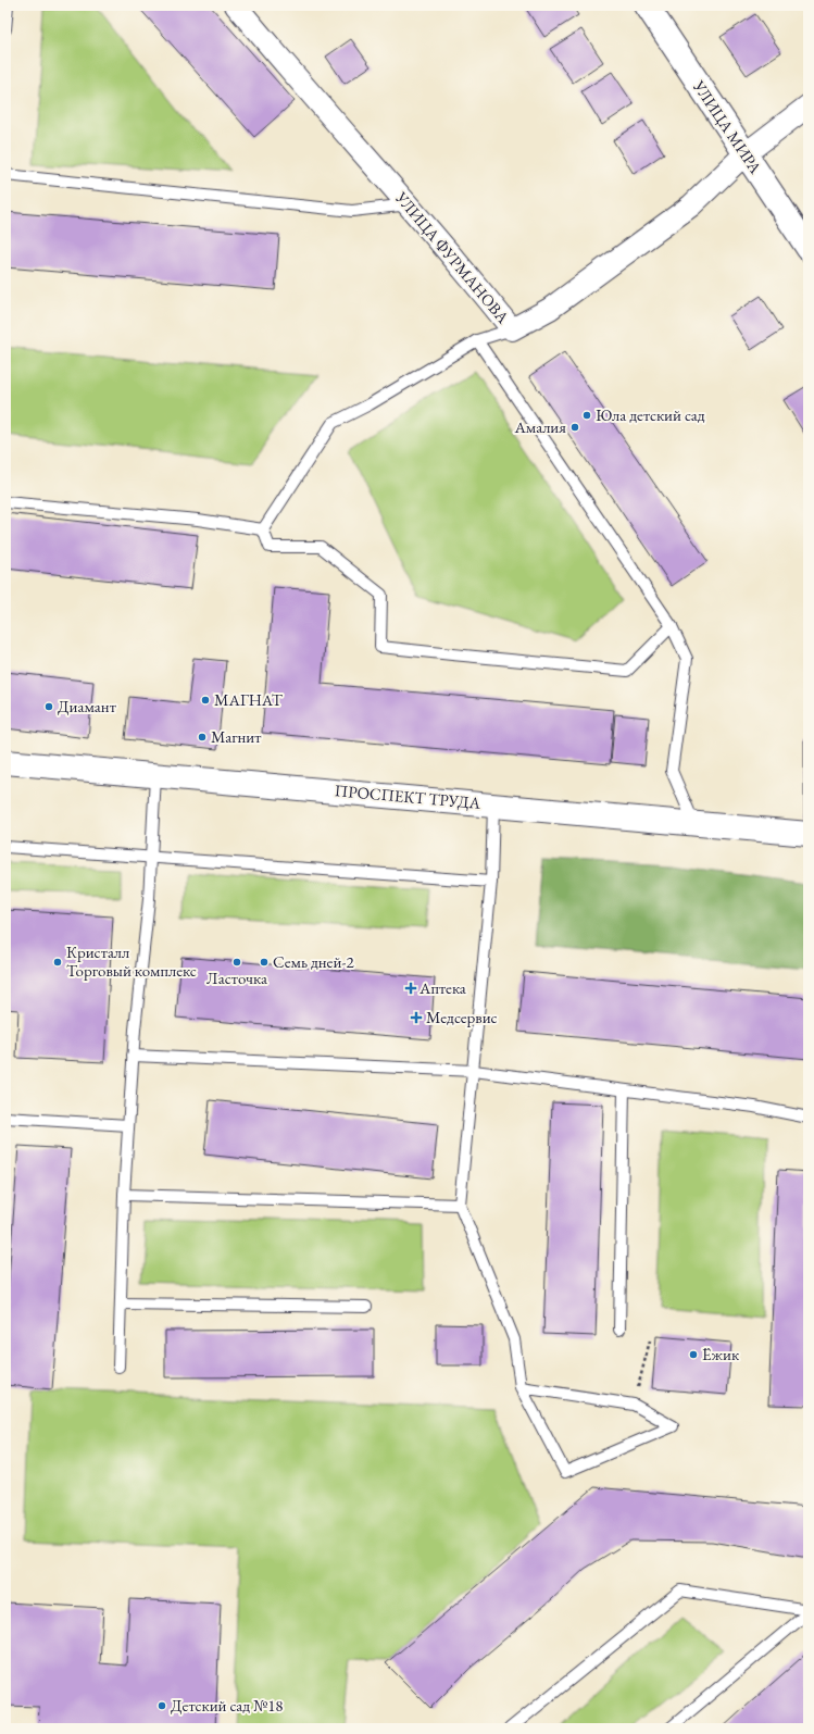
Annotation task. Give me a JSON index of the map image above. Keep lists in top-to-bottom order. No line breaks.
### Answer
{"streets":{"street":["УЛИЦА МИРА","УЛИЦА ФУРМАНОВА","ПРОСПЕКТ ТРУДА"]},"crossings":[["УЛИЦА МИРА","УЛИЦА ФУРМАНОВА"]],"places":{"other":["Юла детский сад","Амалия","МАГНАТ","Диамант","Магнит","Кристалл Торговый комплекс","Ласточка","Семь дней-2","Ёжик","Детский сад №18"],"health":["Аптека","Медсервис"]}}
